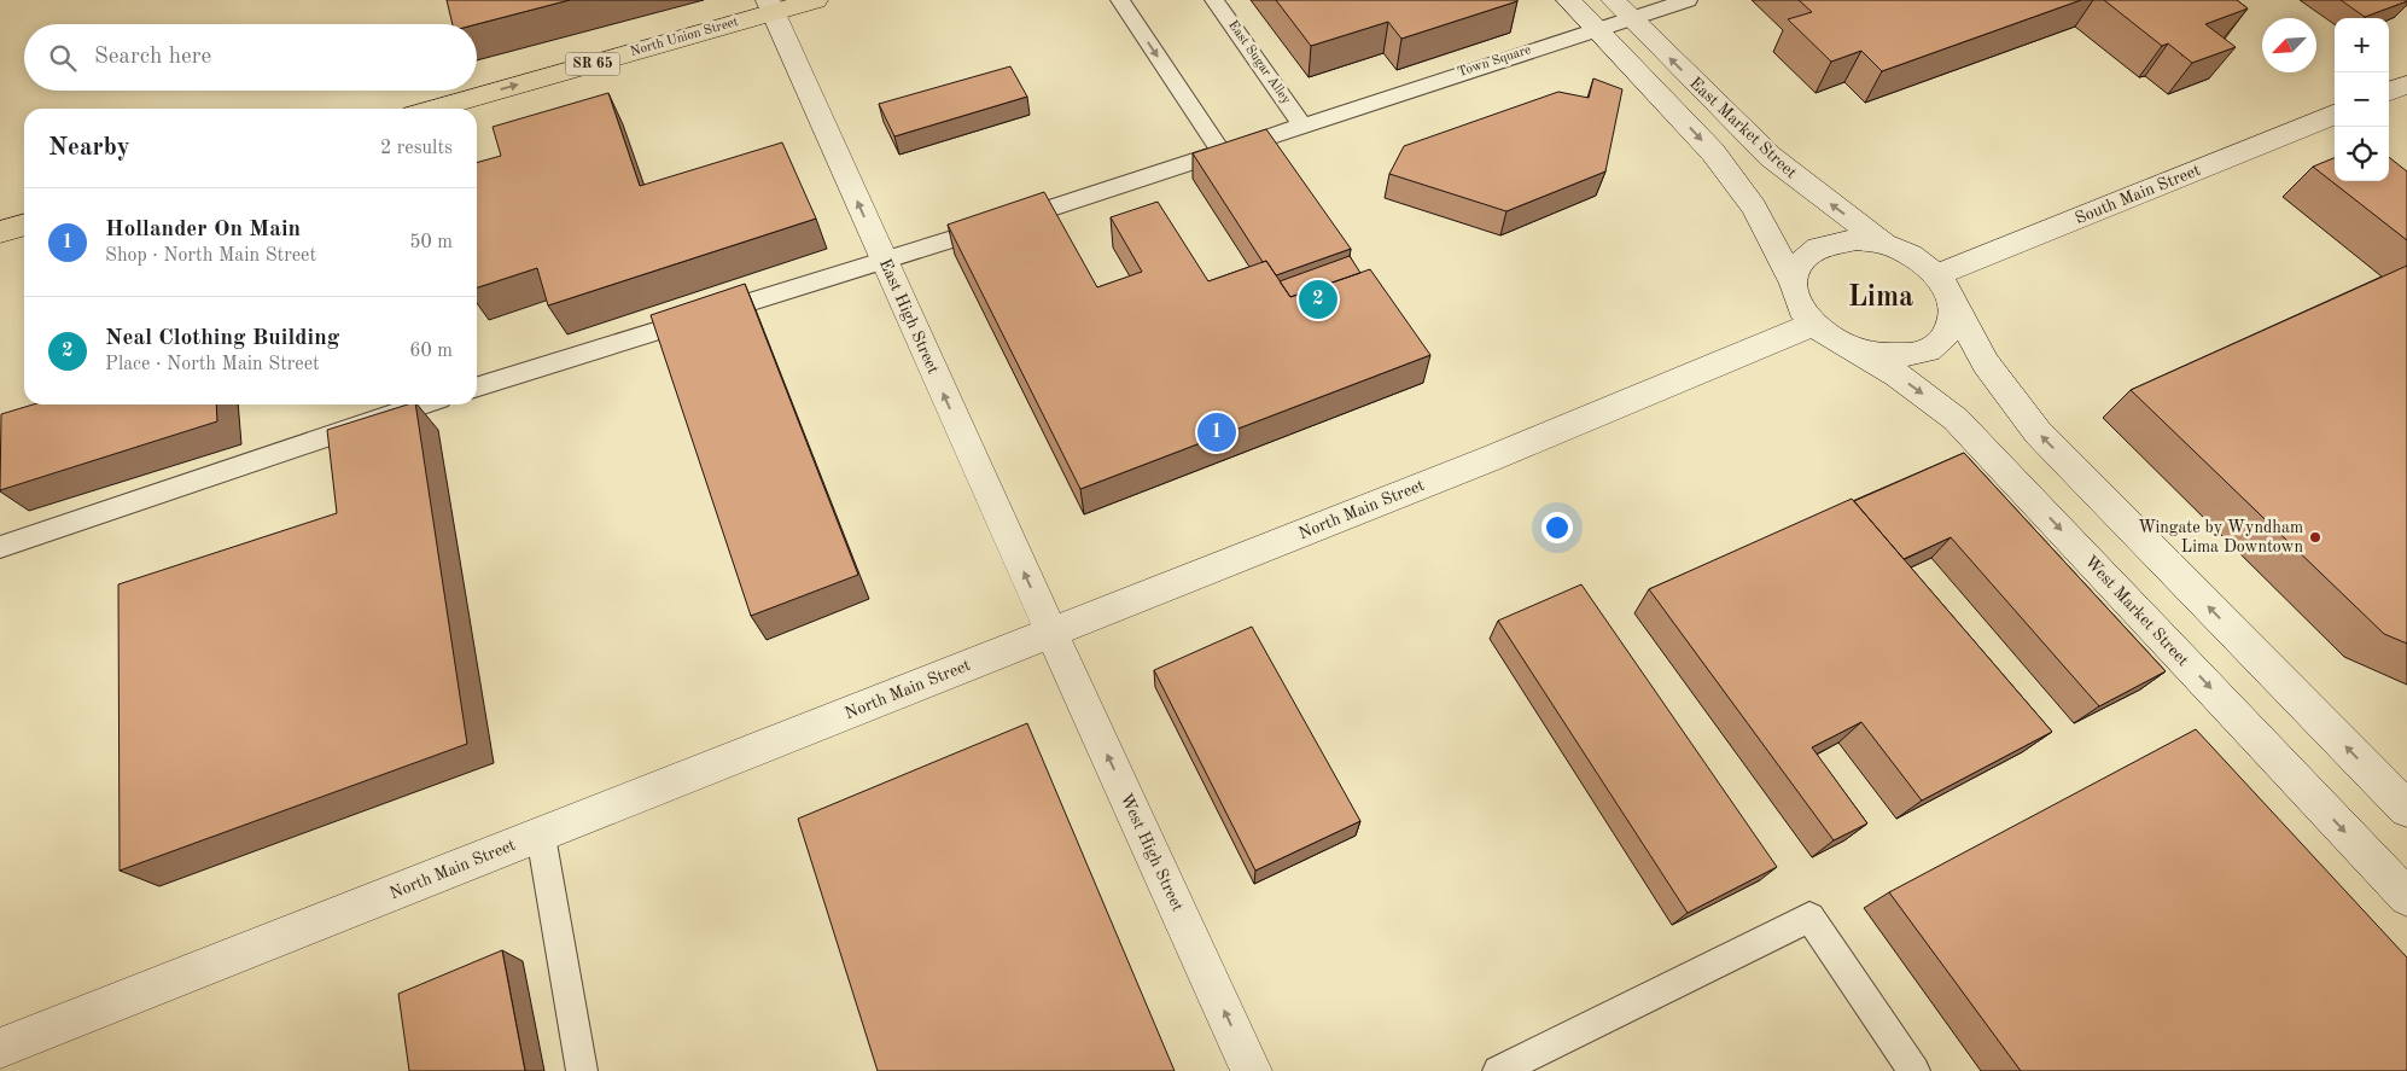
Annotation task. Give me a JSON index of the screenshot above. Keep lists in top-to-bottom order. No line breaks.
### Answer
{"streets":{"main road":["North Union Street","SR 65"],"street":["East Market Street","South Main Street","East High Street","North Main Street","West Market Street","West High Street"],"lane":["Town Square","East Sugar Alley"]},"crossings":[["North Union Street","East High Street"],["Town Square","East Sugar Alley"],["Town Square","East Market Street"],["Town Square","East High Street"],["East Market Street","South Main Street"],["East Market Street","North Main Street"],["East Market Street","West Market Street"],["South Main Street","North Main Street"],["South Main Street","West Market Street"],["East High Street","North Main Street"],["East High Street","West High Street"],["North Main Street","West Market Street"],["North Main Street","West High Street"]],"one_way":["North Union Street","East High Street","West High Street"],"districts":["Lima"],"places":["Wingate by Wyndham Lima Downtown"],"north":"bottom left","page":{"map_buttons":["+","−"],"search":"Search here","heading":["Nearby","2 results"],"list":[{"mark":"1","name":"Hollander On Main","note":"Shop · North Main Street","value":"50 m"},{"mark":"2","name":"Neal Clothing Building","note":"Place · North Main Street","value":"60 m"}],"pins":["2","1"]}}
